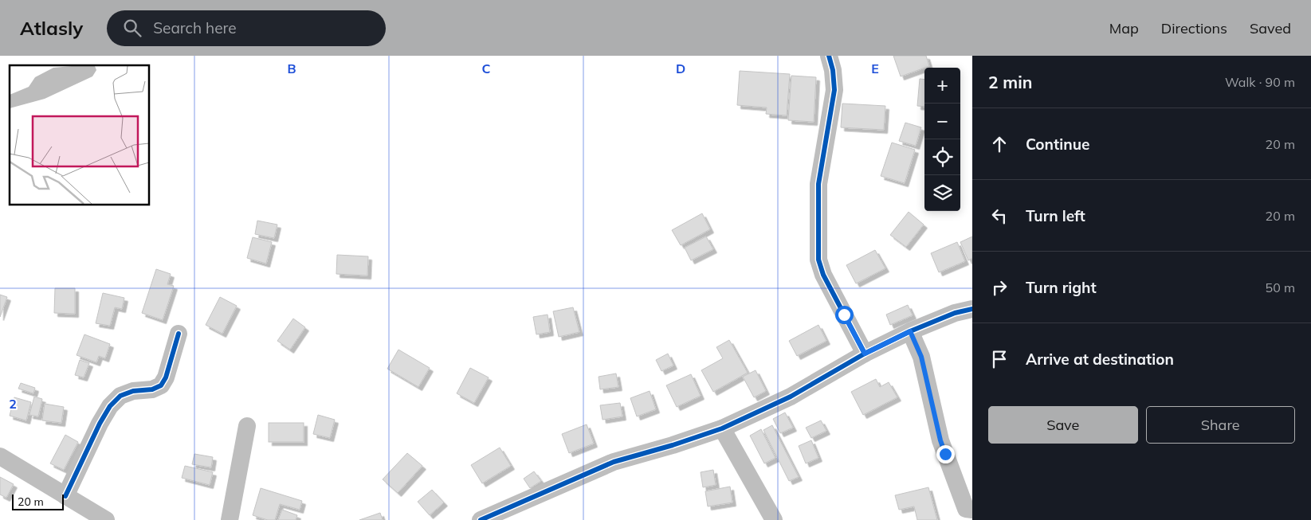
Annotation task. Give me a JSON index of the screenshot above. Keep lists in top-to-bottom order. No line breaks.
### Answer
{"scale_bar":"20 m","page":{"header":"Atlasly","search":"Search here","nav":["Map","Directions","Saved"],"heading":["2 min","Walk · 90 m"],"map_buttons":["+","−"],"list":[["Continue","20 m"],["Turn left","20 m"],["Turn right","50 m"],"Arrive at destination"],"buttons":["Save","Share"],"scale":"20 m"},"grid":{"columns":["B","C","D","E"],"rows":["2"]}}
